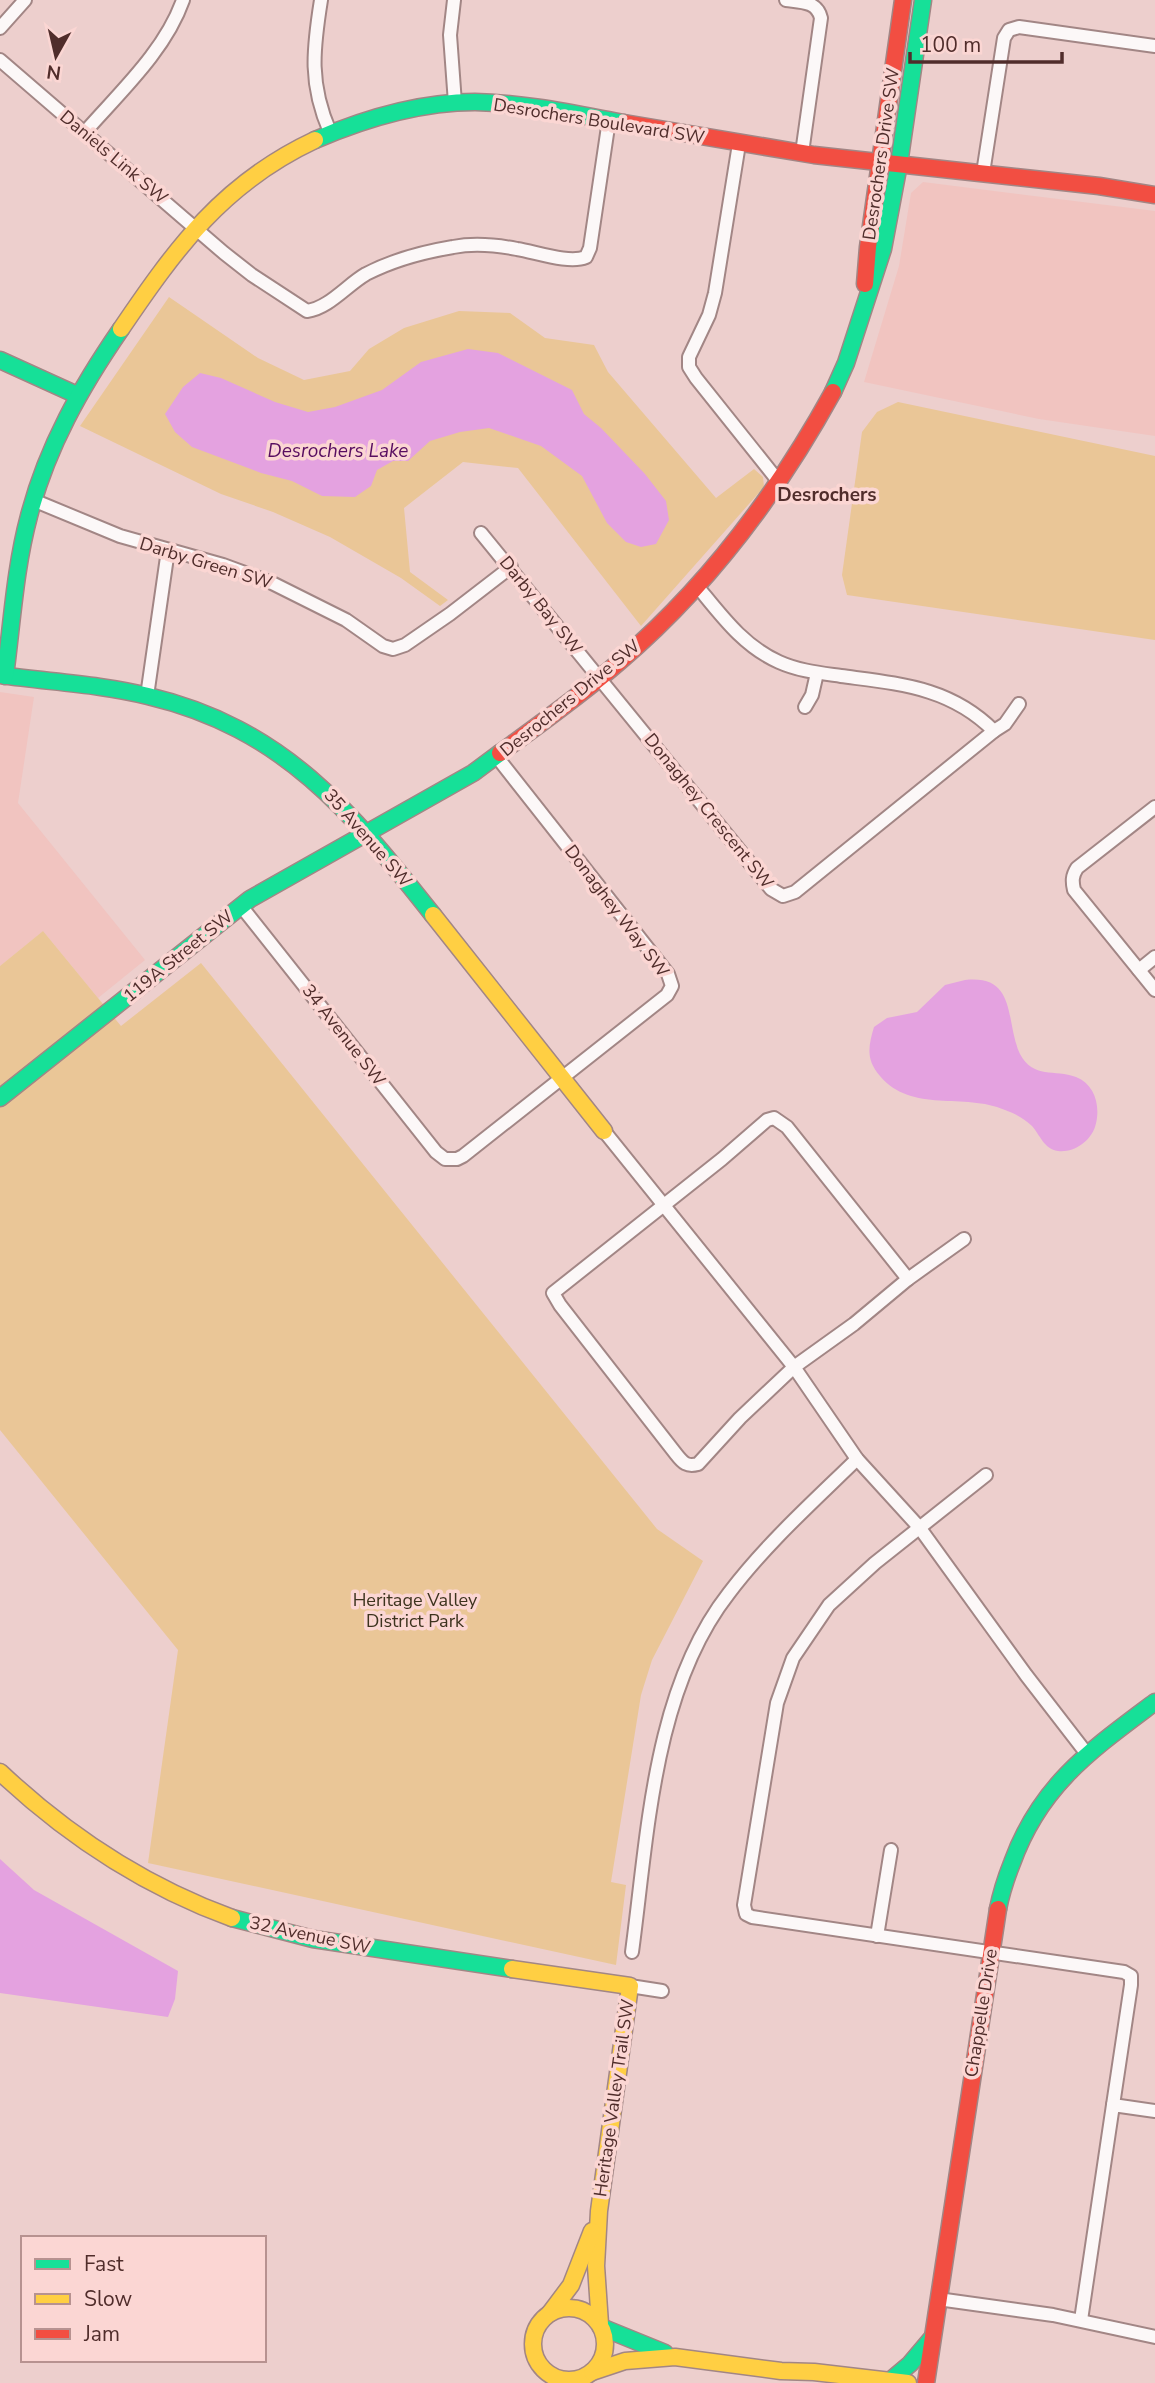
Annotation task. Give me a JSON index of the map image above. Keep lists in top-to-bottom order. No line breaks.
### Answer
{"streets":{"street":["Desrochers Boulevard SW","Desrochers Drive SW","Daniels Link SW","Darby Green SW","Darby Bay SW","Donaghey Crescent SW","35 Avenue SW","Donaghey Way SW","119A Street SW","34 Avenue SW","32 Avenue SW","Chappelle Drive","Heritage Valley Trail SW"]},"crossings":[["Desrochers Boulevard SW","Desrochers Drive SW"],["Desrochers Boulevard SW","Daniels Link SW"],["Desrochers Boulevard SW","Darby Green SW"],["Desrochers Boulevard SW","35 Avenue SW"],["Desrochers Drive SW","Darby Bay SW"],["Desrochers Drive SW","Donaghey Crescent SW"],["Desrochers Drive SW","35 Avenue SW"],["Desrochers Drive SW","Donaghey Way SW"],["Desrochers Drive SW","119A Street SW"],["Darby Green SW","Darby Bay SW"],["Darby Bay SW","Donaghey Crescent SW"],["35 Avenue SW","Donaghey Way SW"],["35 Avenue SW","119A Street SW"],["35 Avenue SW","34 Avenue SW"],["Donaghey Way SW","34 Avenue SW"],["119A Street SW","34 Avenue SW"],["32 Avenue SW","Heritage Valley Trail SW"]],"districts":["Desrochers"],"water":["Desrochers Lake"],"parks":["Heritage Valley District Park"],"legend":["Fast","Slow","Jam"],"scale_bar":"100 m","north":"bottom"}
